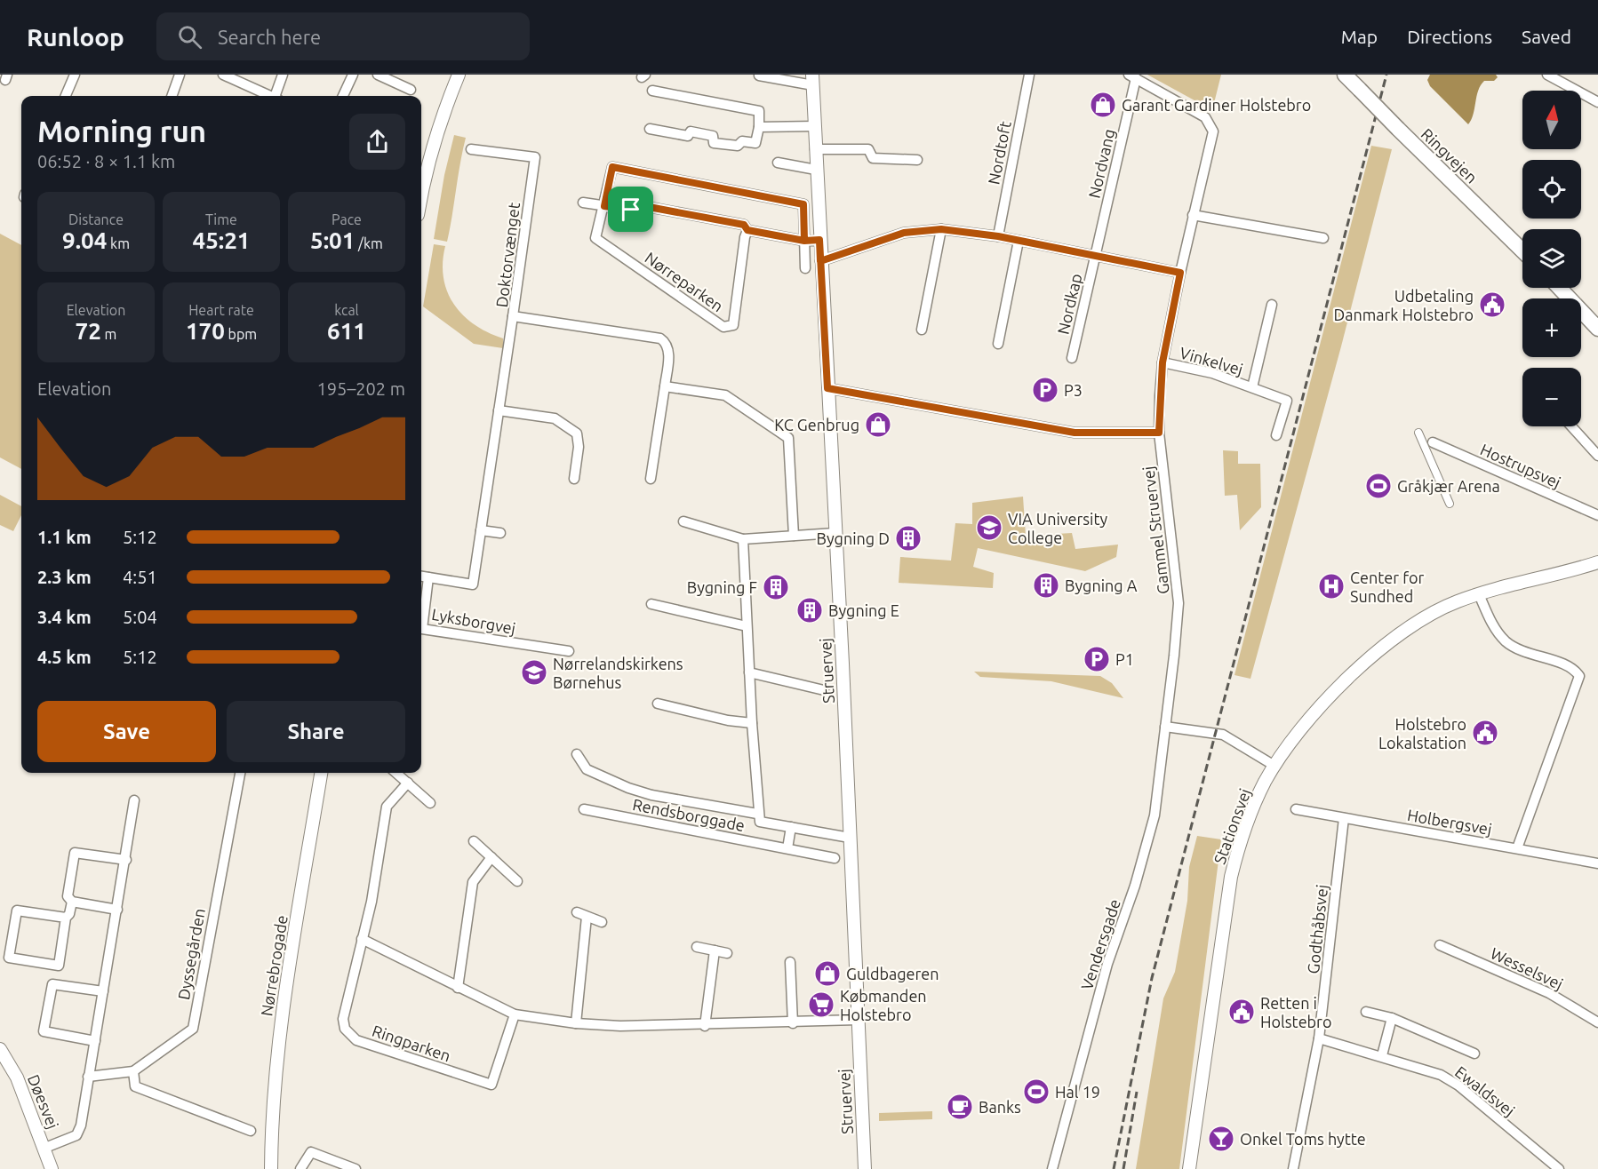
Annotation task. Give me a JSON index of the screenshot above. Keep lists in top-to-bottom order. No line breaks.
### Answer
{"streets":{"main road":["Ringvejen"],"street":["Nordtoft","Nordvang","Doktorvænget","Nørreparken","Nordkap","Vinkelvej","Hostrupsvej","Gammel Struervej","Lyksborgvej","Struervej","Rendsborggade","Holbergsvej","Stationsvej","Godthåbsvej","Vendersgade","Dyssegården","Nørrebrogade","Wesselsvej","Ringparken","Ewaldsvej","Døesvej"]},"crossings":[["Nordtoft","Nordkap"],["Nordvang","Nordkap"],["Nordvang","Gammel Struervej"],["Nordkap","Gammel Struervej"],["Nordkap","Struervej"],["Vinkelvej","Gammel Struervej"],["Gammel Struervej","Vendersgade"],["Struervej","Rendsborggade"],["Holbergsvej","Godthåbsvej"],["Godthåbsvej","Ewaldsvej"]],"places":{"shop":["Garant Gardiner Holstebro","KC Genbrug","Guldbageren"],"public building":["Udbetaling Danmark Holstebro","Holstebro Lokalstation","Retten i Holstebro"],"parking":["P3","P1"],"sports":["Gråkjær Arena","Hal 19"],"school or university":["VIA University College","Nørrelandskirkens Børnehus"],"building":["Bygning D","Bygning A","Bygning F","Bygning E"],"hospital":["Center for Sundhed"],"supermarket":["Købmanden Holstebro"],"cafe":["Banks"],"bar":["Onkel Toms hytte"]},"north":"top","page":{"header":"Runloop","search":"Search here","nav":["Map","Directions","Saved"],"map_buttons":["+","−"],"heading":["Morning run","06:52 · 8 × 1.1 km"],"stats":[["Distance","9.04 km"],["Time","45:21"],["Pace","5:01 /km"],["Elevation","72 m"],["Heart rate","170 bpm"],["kcal","611"]],"chart":["Elevation","195–202 m"],"list":[{"name":"1.1 km","note":"5:12"},{"name":"2.3 km","note":"4:51"},{"name":"3.4 km","note":"5:04"},{"name":"4.5 km","note":"5:12"}],"buttons":["Save","Share"]}}
